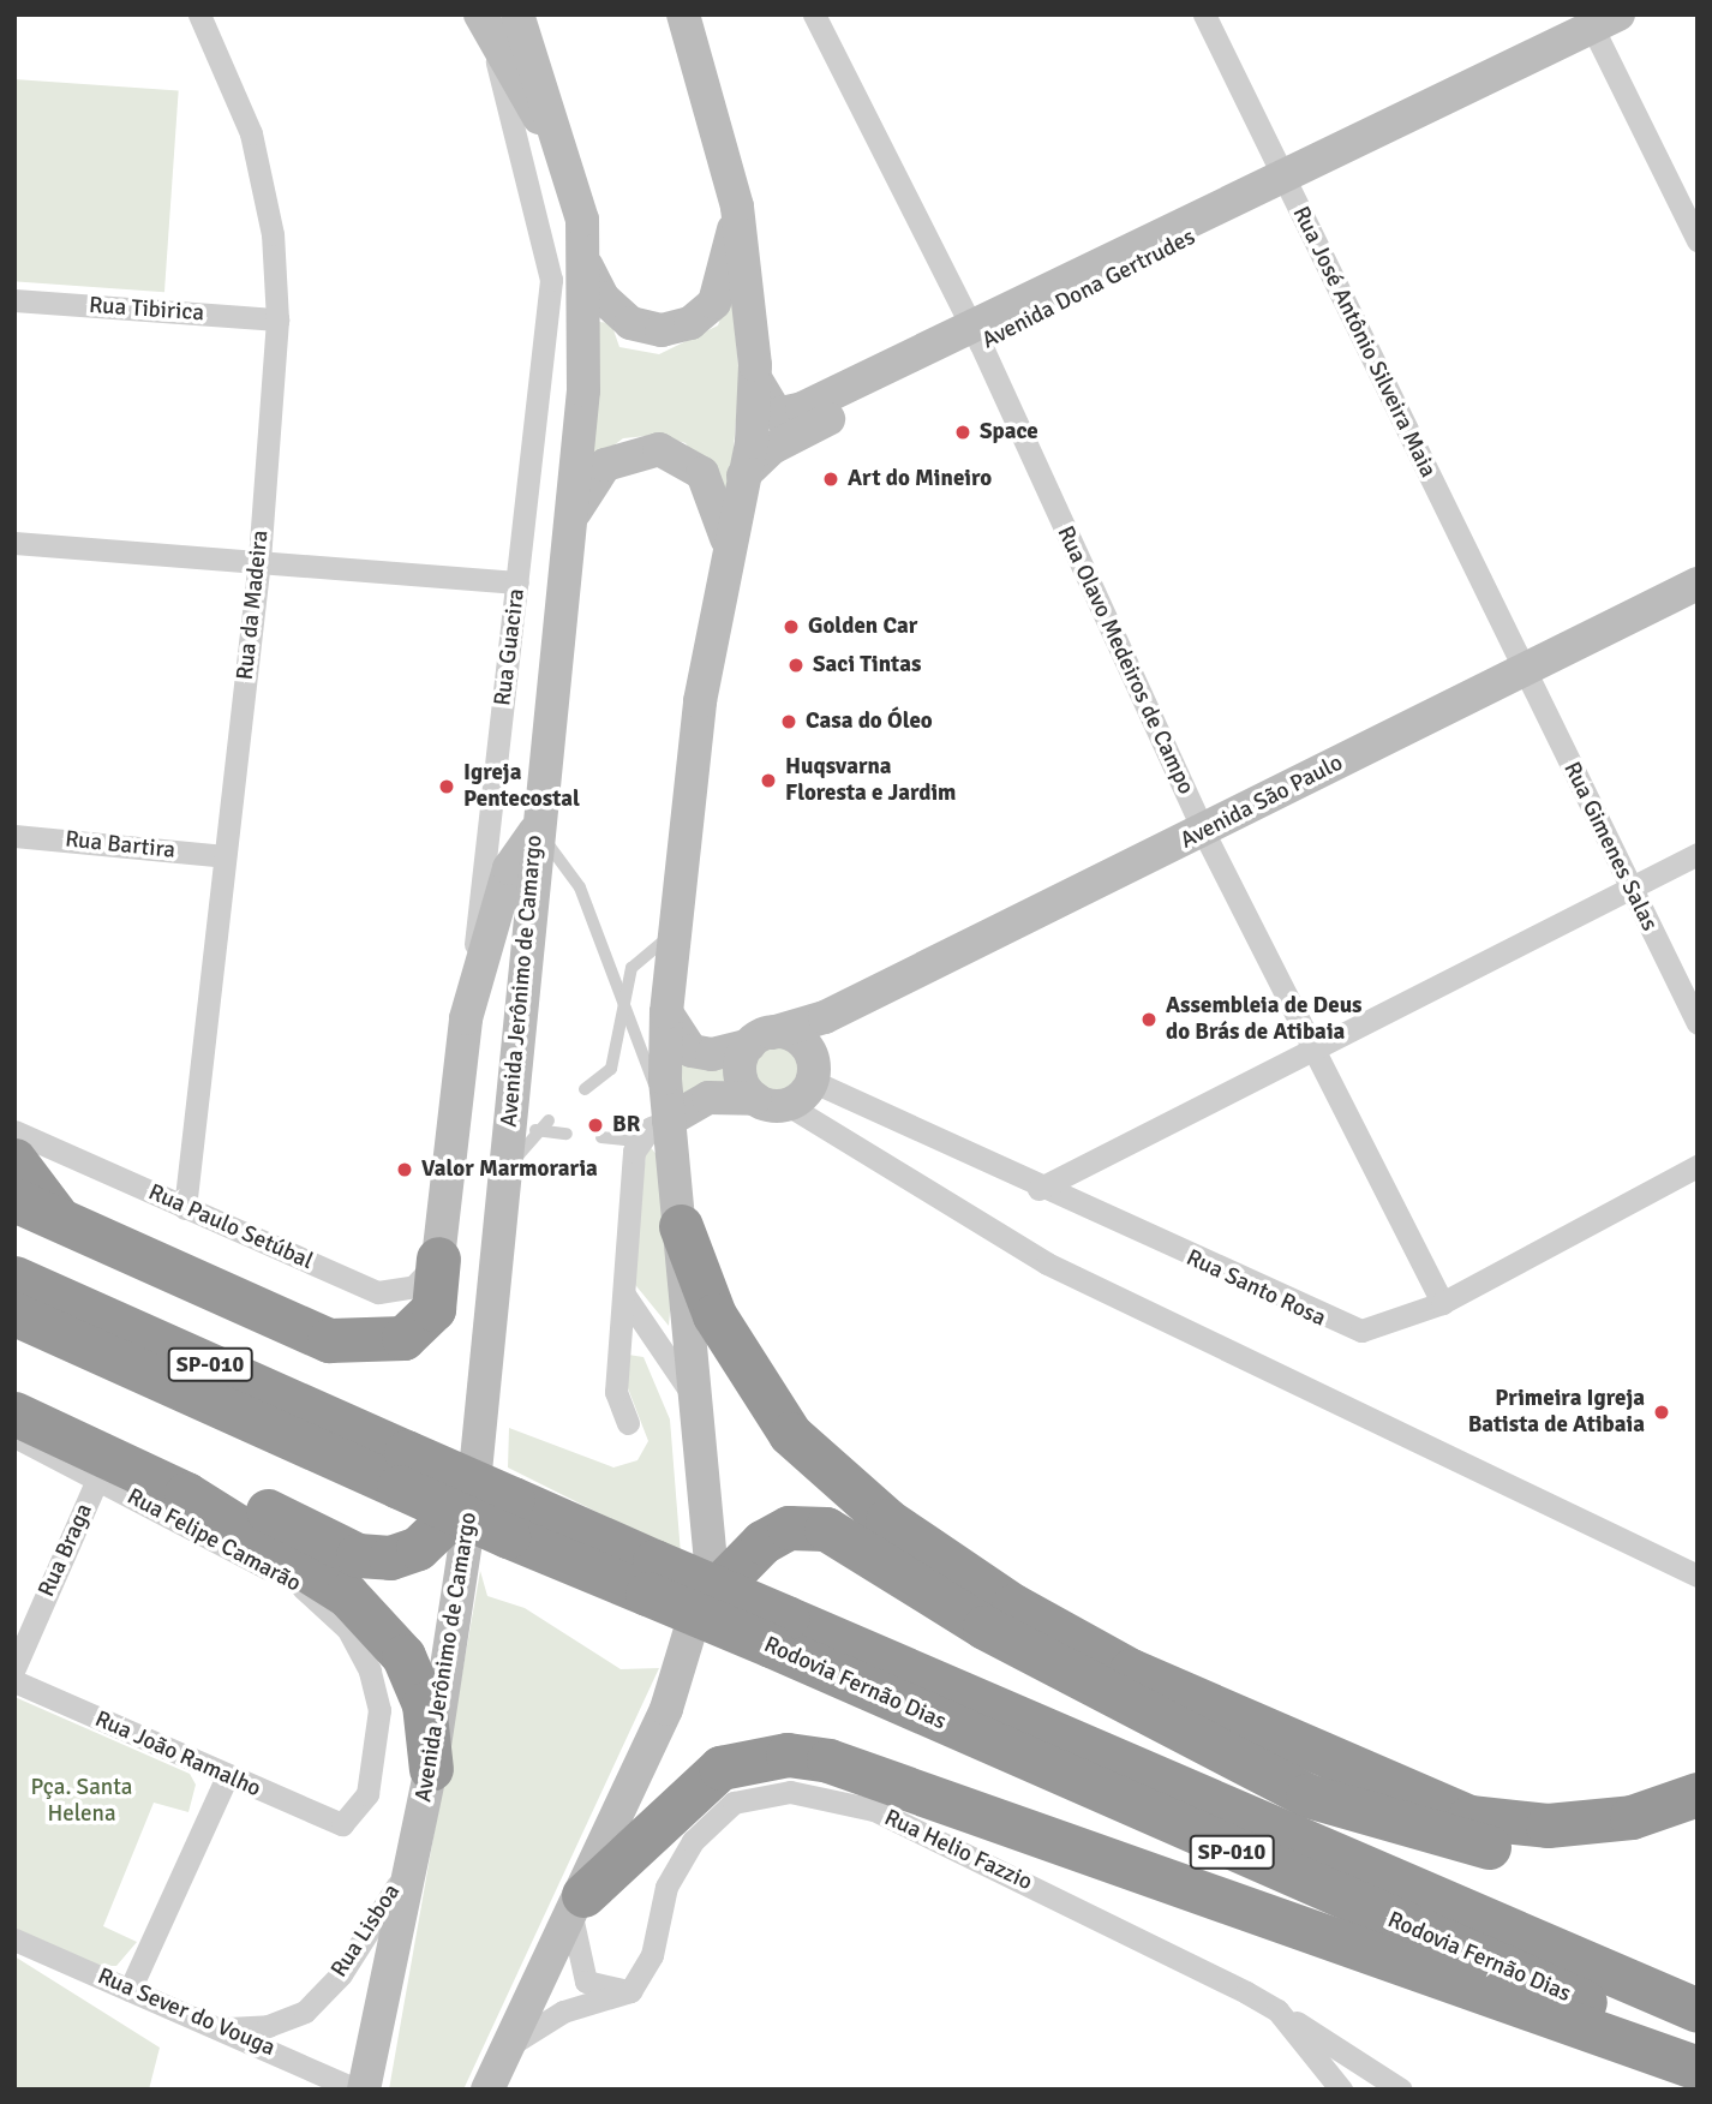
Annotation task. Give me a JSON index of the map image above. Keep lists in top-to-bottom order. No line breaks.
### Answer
{"streets":{"highway":["SP-010","Rodovia Fernão Dias"],"main road":["Avenida Dona Gertrudes","Rua Guacira","Avenida São Paulo","Avenida Jerônimo de Camargo"],"street":["Rua Tibirica","Rua José Antônio Silveira Maia","Rua da Madeira","Rua Olavo Medeiros de Campo","Rua Bartira","Rua Gimenes Salas","Rua Paulo Setúbal","Rua Santo Rosa","Rua Felipe Camarão","Rua Braga","Rua João Ramalho","Rua Helio Fazzio","Rua Lisboa","Rua Sever do Vouga"]},"crossings":[["Avenida Dona Gertrudes","Rua José Antônio Silveira Maia"],["Avenida Dona Gertrudes","Rua Olavo Medeiros de Campo"],["Rua Tibirica","Rua da Madeira"],["Rua José Antônio Silveira Maia","Avenida São Paulo"],["Rua José Antônio Silveira Maia","Rua Gimenes Salas"],["Rua da Madeira","Rua Bartira"],["Rua da Madeira","Rua Paulo Setúbal"],["Rua Guacira","Avenida Jerônimo de Camargo"],["Rua Guacira","Rua Paulo Setúbal"],["Rua Olavo Medeiros de Campo","Avenida São Paulo"],["Rua Olavo Medeiros de Campo","Rua Santo Rosa"],["Avenida São Paulo","Rua Gimenes Salas"],["Avenida São Paulo","Rua Santo Rosa"],["Avenida Jerônimo de Camargo","Rodovia Fernão Dias"],["Avenida Jerônimo de Camargo","Rua Lisboa"],["Rua Felipe Camarão","Rua Braga"],["Rua Felipe Camarão","Rua João Ramalho"],["Rua Lisboa","Rua Sever do Vouga"]],"parks":["Pça. Santa Helena"],"places":["Space","Art do Mineiro","Golden Car","Saci Tintas","Casa do Óleo","Huqsvarna Floresta e Jardim","Igreja Pentecostal","Assembleia de Deus do Brás de Atibaia","BR","Valor Marmoraria","Primeira Igreja Batista de Atibaia"]}
